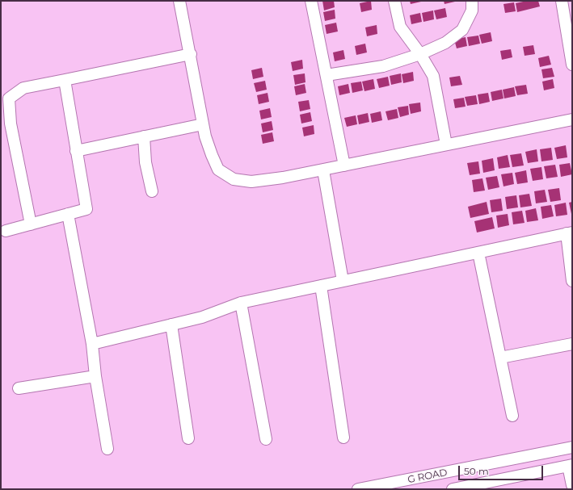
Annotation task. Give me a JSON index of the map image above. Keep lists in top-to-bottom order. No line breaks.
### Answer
{"streets":{"street":["G ROAD"]},"scale_bar":"50 m"}
